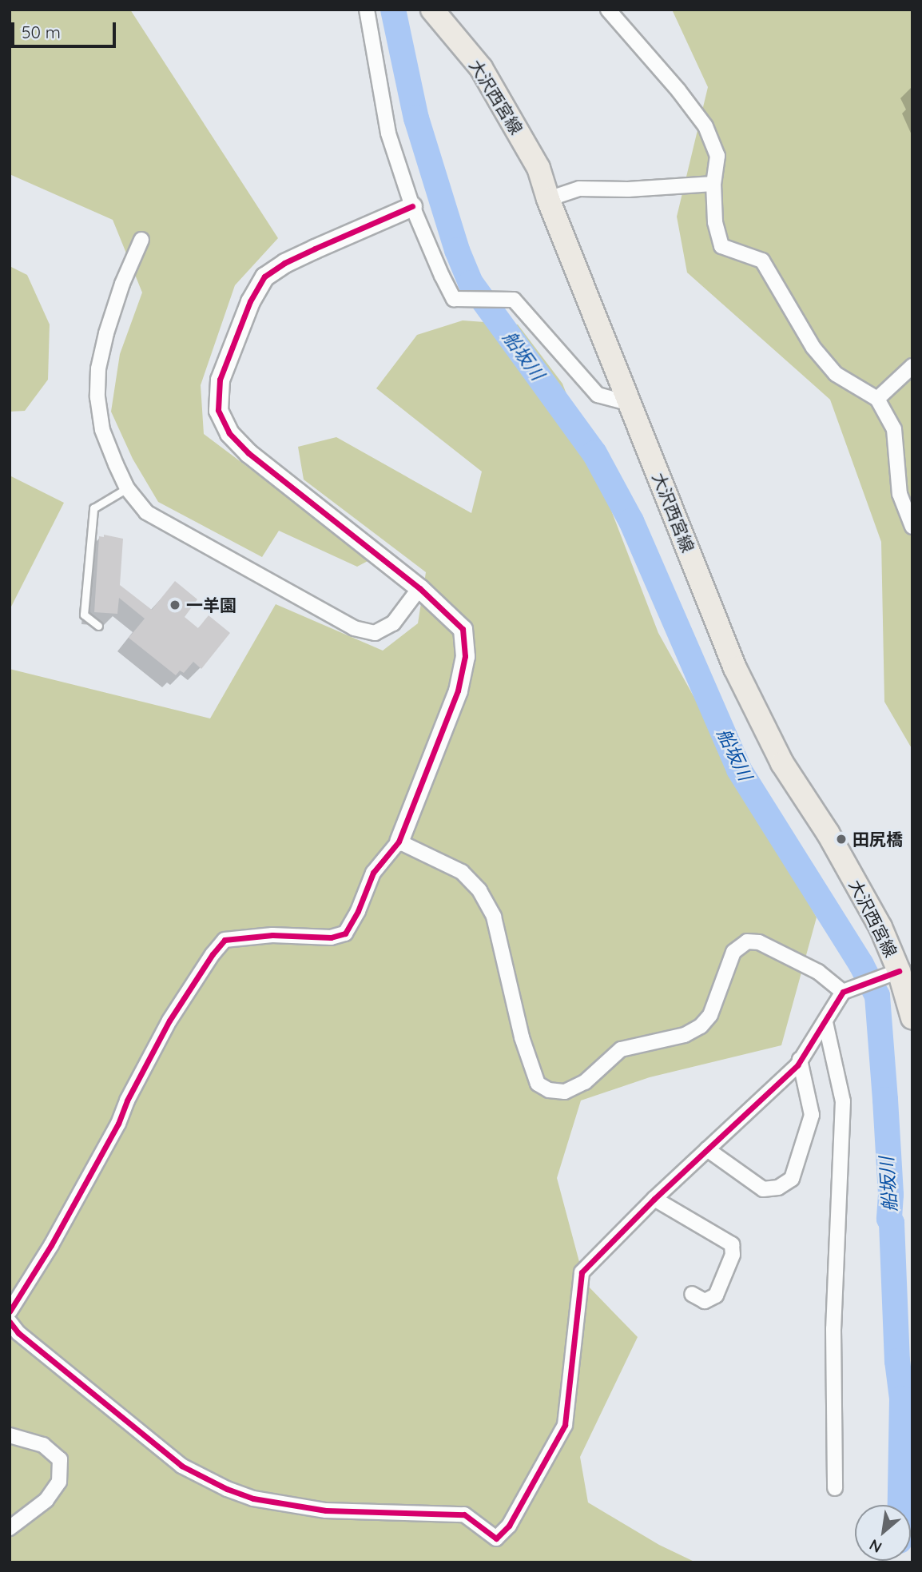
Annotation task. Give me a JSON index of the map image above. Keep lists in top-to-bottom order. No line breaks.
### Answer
{"streets":{"main road":["大沢西宮線"]},"water":["船坂川"],"places":["一羊園","田尻橋"],"scale_bar":"50 m","north":"bottom left"}
